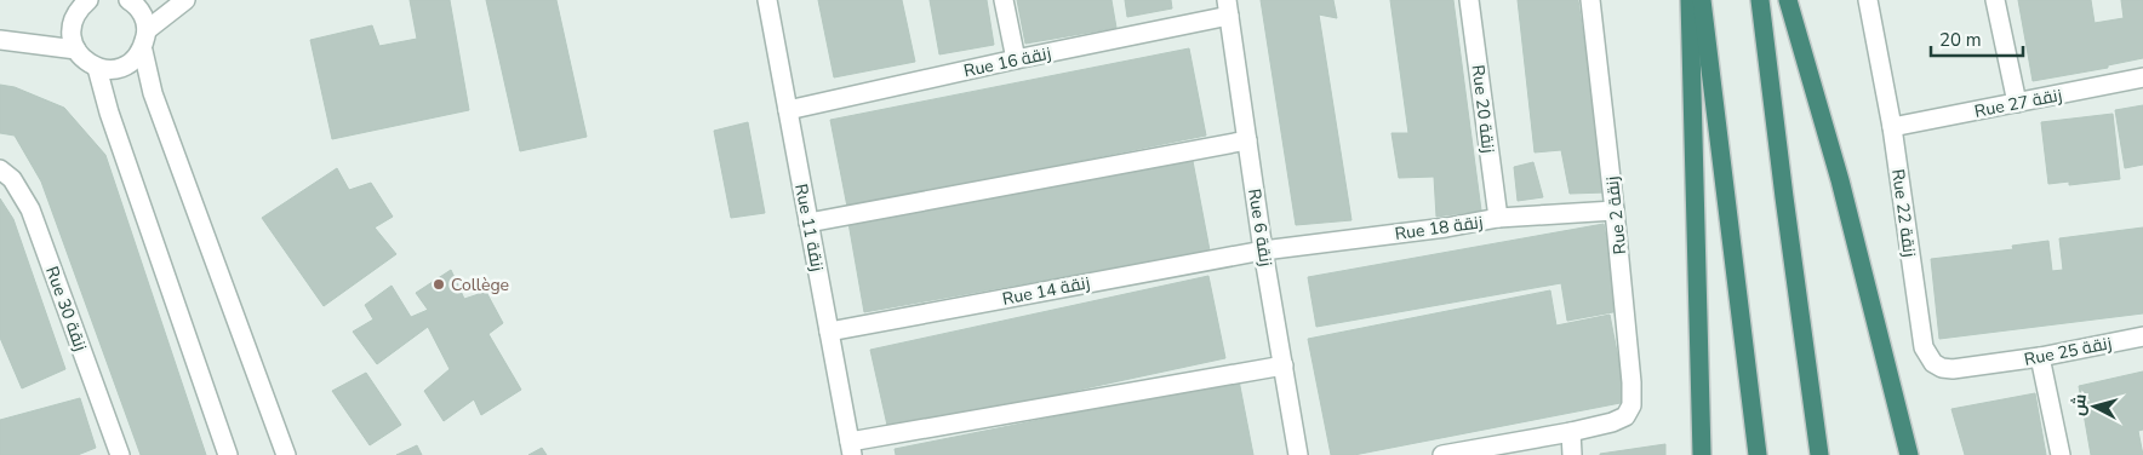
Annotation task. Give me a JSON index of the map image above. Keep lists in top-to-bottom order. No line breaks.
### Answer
{"streets":{"street":["Rue 16 زنقة","Rue 27 زنقة","Rue 20 زنقة","Rue 22 زنقة","Rue 2 زنقة","Rue 11 زنقة","Rue 6 زنقة","Rue 18 زنقة","Rue 14 زنقة","Rue 30 زنقة","Rue 25 زنقة"]},"crossings":[["Rue 16 زنقة","Rue 11 زنقة"],["Rue 16 زنقة","Rue 6 زنقة"],["Rue 27 زنقة","Rue 22 زنقة"],["Rue 20 زنقة","Rue 18 زنقة"],["Rue 22 زنقة","Rue 25 زنقة"],["Rue 2 زنقة","Rue 18 زنقة"],["Rue 11 زنقة","Rue 14 زنقة"],["Rue 6 زنقة","Rue 18 زنقة"],["Rue 6 زنقة","Rue 14 زنقة"],["Rue 18 زنقة","Rue 14 زنقة"]],"places":["Collège"],"scale_bar":"20 m","north":"left"}
